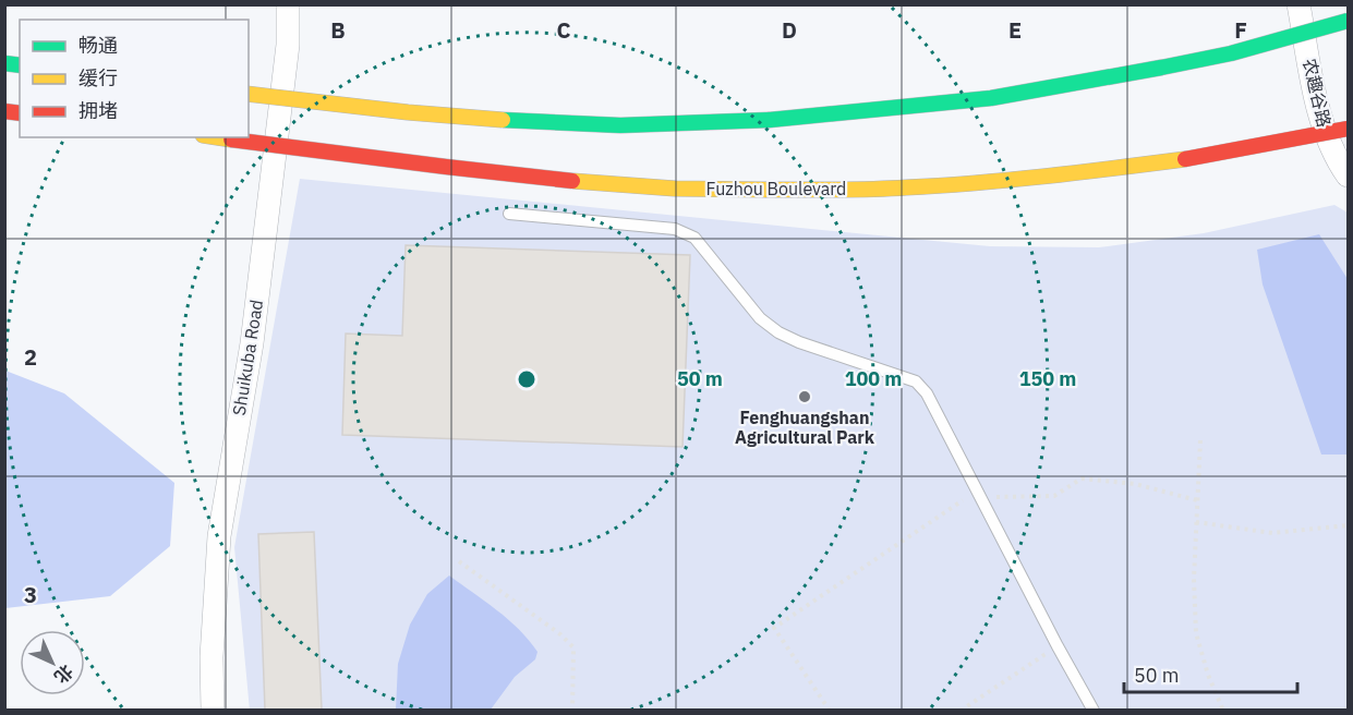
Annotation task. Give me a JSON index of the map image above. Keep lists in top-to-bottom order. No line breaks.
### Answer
{"streets":{"main road":["Fuzhou Boulevard"],"street":["农趣谷路","Shuikuba Road"]},"places":["Fenghuangshan Agricultural Park"],"legend":["畅通","缓行","拥堵"],"scale_bar":"50 m","north":"bottom right","grid":{"columns":["B","C","D","E","F"],"rows":["2","3"]},"rings":["50 m","100 m","150 m"]}
